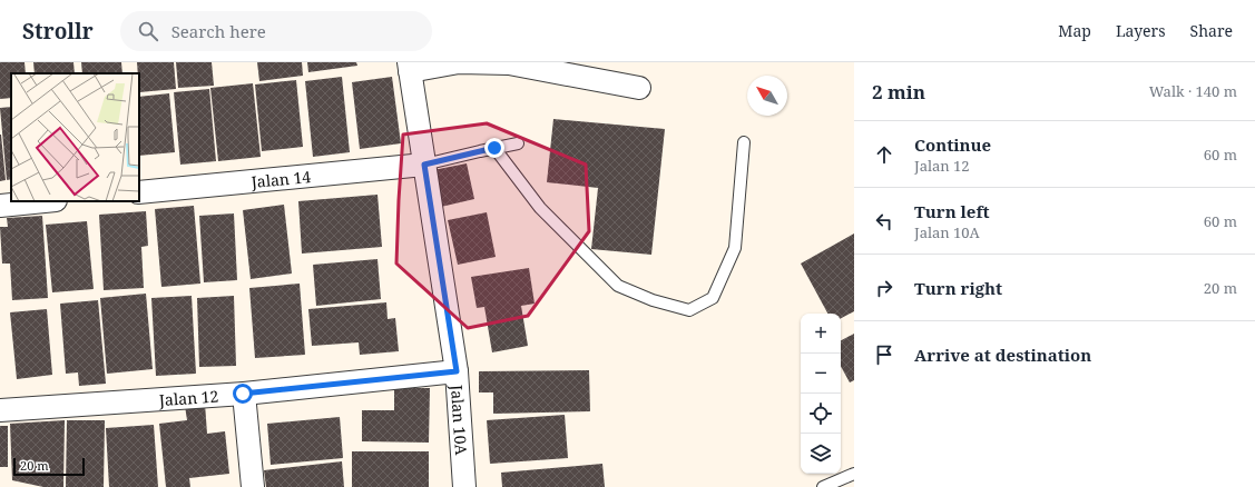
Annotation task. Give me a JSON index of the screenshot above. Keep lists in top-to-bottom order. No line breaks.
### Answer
{"streets":{"street":["Jalan 14","Jalan 12","Jalan 10A"]},"crossings":[["Jalan 14","Jalan 10A"],["Jalan 12","Jalan 10A"]],"scale_bar":"20 m","north":"top left","page":{"header":"Strollr","search":"Search here","nav":["Map","Layers","Share"],"heading":["2 min","Walk · 140 m"],"list":[["Continue","Jalan 12","60 m"],["Turn left","Jalan 10A","60 m"],["Turn right","20 m"],"Arrive at destination"],"map_buttons":["+","−"],"scale":"20 m"}}
